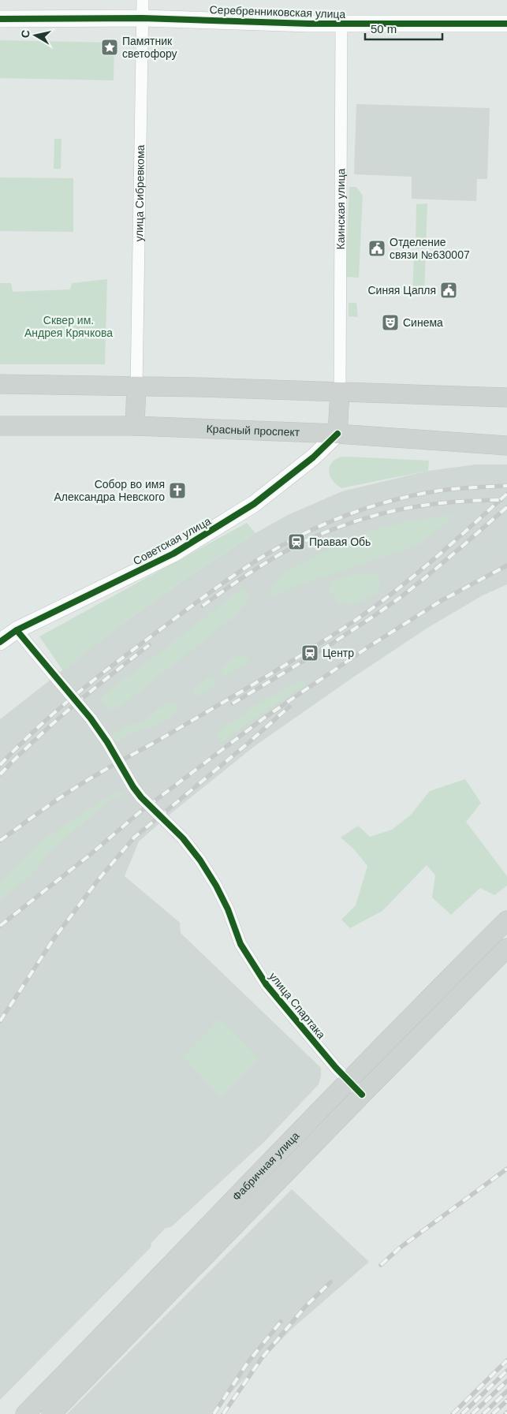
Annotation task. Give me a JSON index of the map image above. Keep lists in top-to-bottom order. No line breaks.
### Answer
{"streets":{"main road":["Красный проспект","Фабричная улица"],"street":["Серебренниковская улица","улица Сибревкома","Каинская улица","Советская улица","улица Спартака"]},"crossings":[["Серебренниковская улица","улица Сибревкома"],["Серебренниковская улица","Каинская улица"],["Красный проспект","Советская улица"],["Советская улица","улица Спартака"],["улица Спартака","Фабричная улица"]],"parks":["Сквер им. Андрея Крячкова"],"places":{"place":["Памятник светофору"],"public building":["Отделение связи №630007","Синяя Цапля"],"theatre":["Синема"],"church":["Собор во имя Александра Невского"],"station":["Правая Обь","Центр"]},"scale_bar":"50 m","north":"left"}
